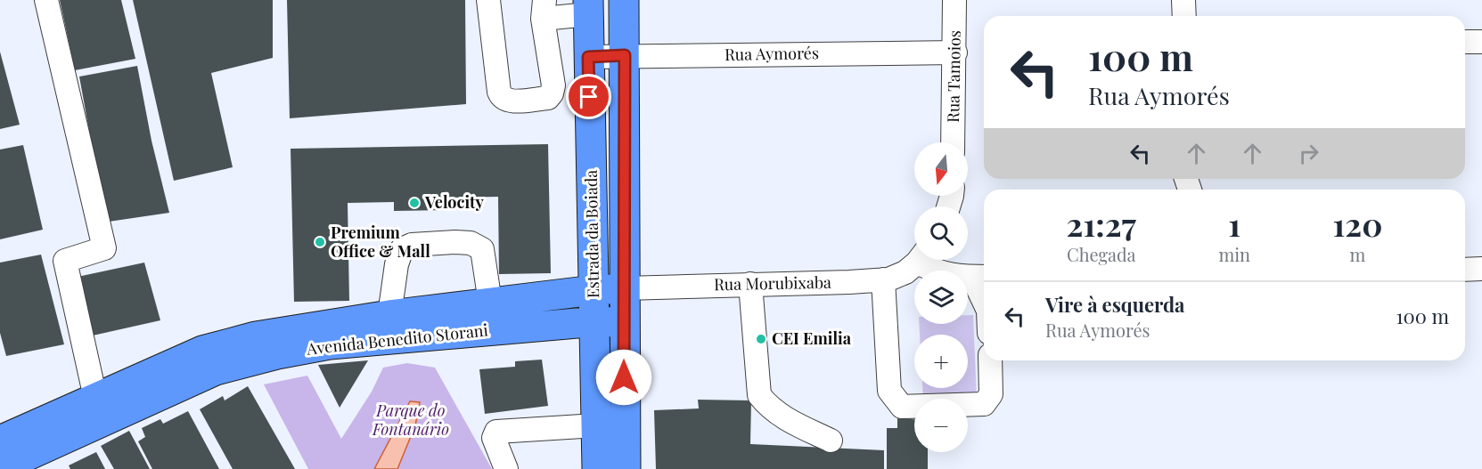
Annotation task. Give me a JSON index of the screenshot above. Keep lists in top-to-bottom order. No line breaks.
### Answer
{"streets":{"main road":["Estrada da Boiada","Avenida Benedito Storani"],"street":["Rua Aymorés","Rua Tamoios","Rua Morubixaba"]},"crossings":[["Rua Aymorés","Rua Tamoios"],["Rua Aymorés","Estrada da Boiada"],["Estrada da Boiada","Rua Morubixaba"],["Estrada da Boiada","Avenida Benedito Storani"],["Rua Morubixaba","Avenida Benedito Storani"]],"parks":["Parque do Fontanário"],"places":["Velocity","Premium Office & Mall","CEI Emilia"],"north":"bottom","page":{"turn":["100 m","Rua Aymorés"],"map_buttons":["+","−"],"eta":["21:27","Chegada","1","min","120","m"],"list":[{"name":"Vire à esquerda","note":"Rua Aymorés","value":"100 m"}]}}
